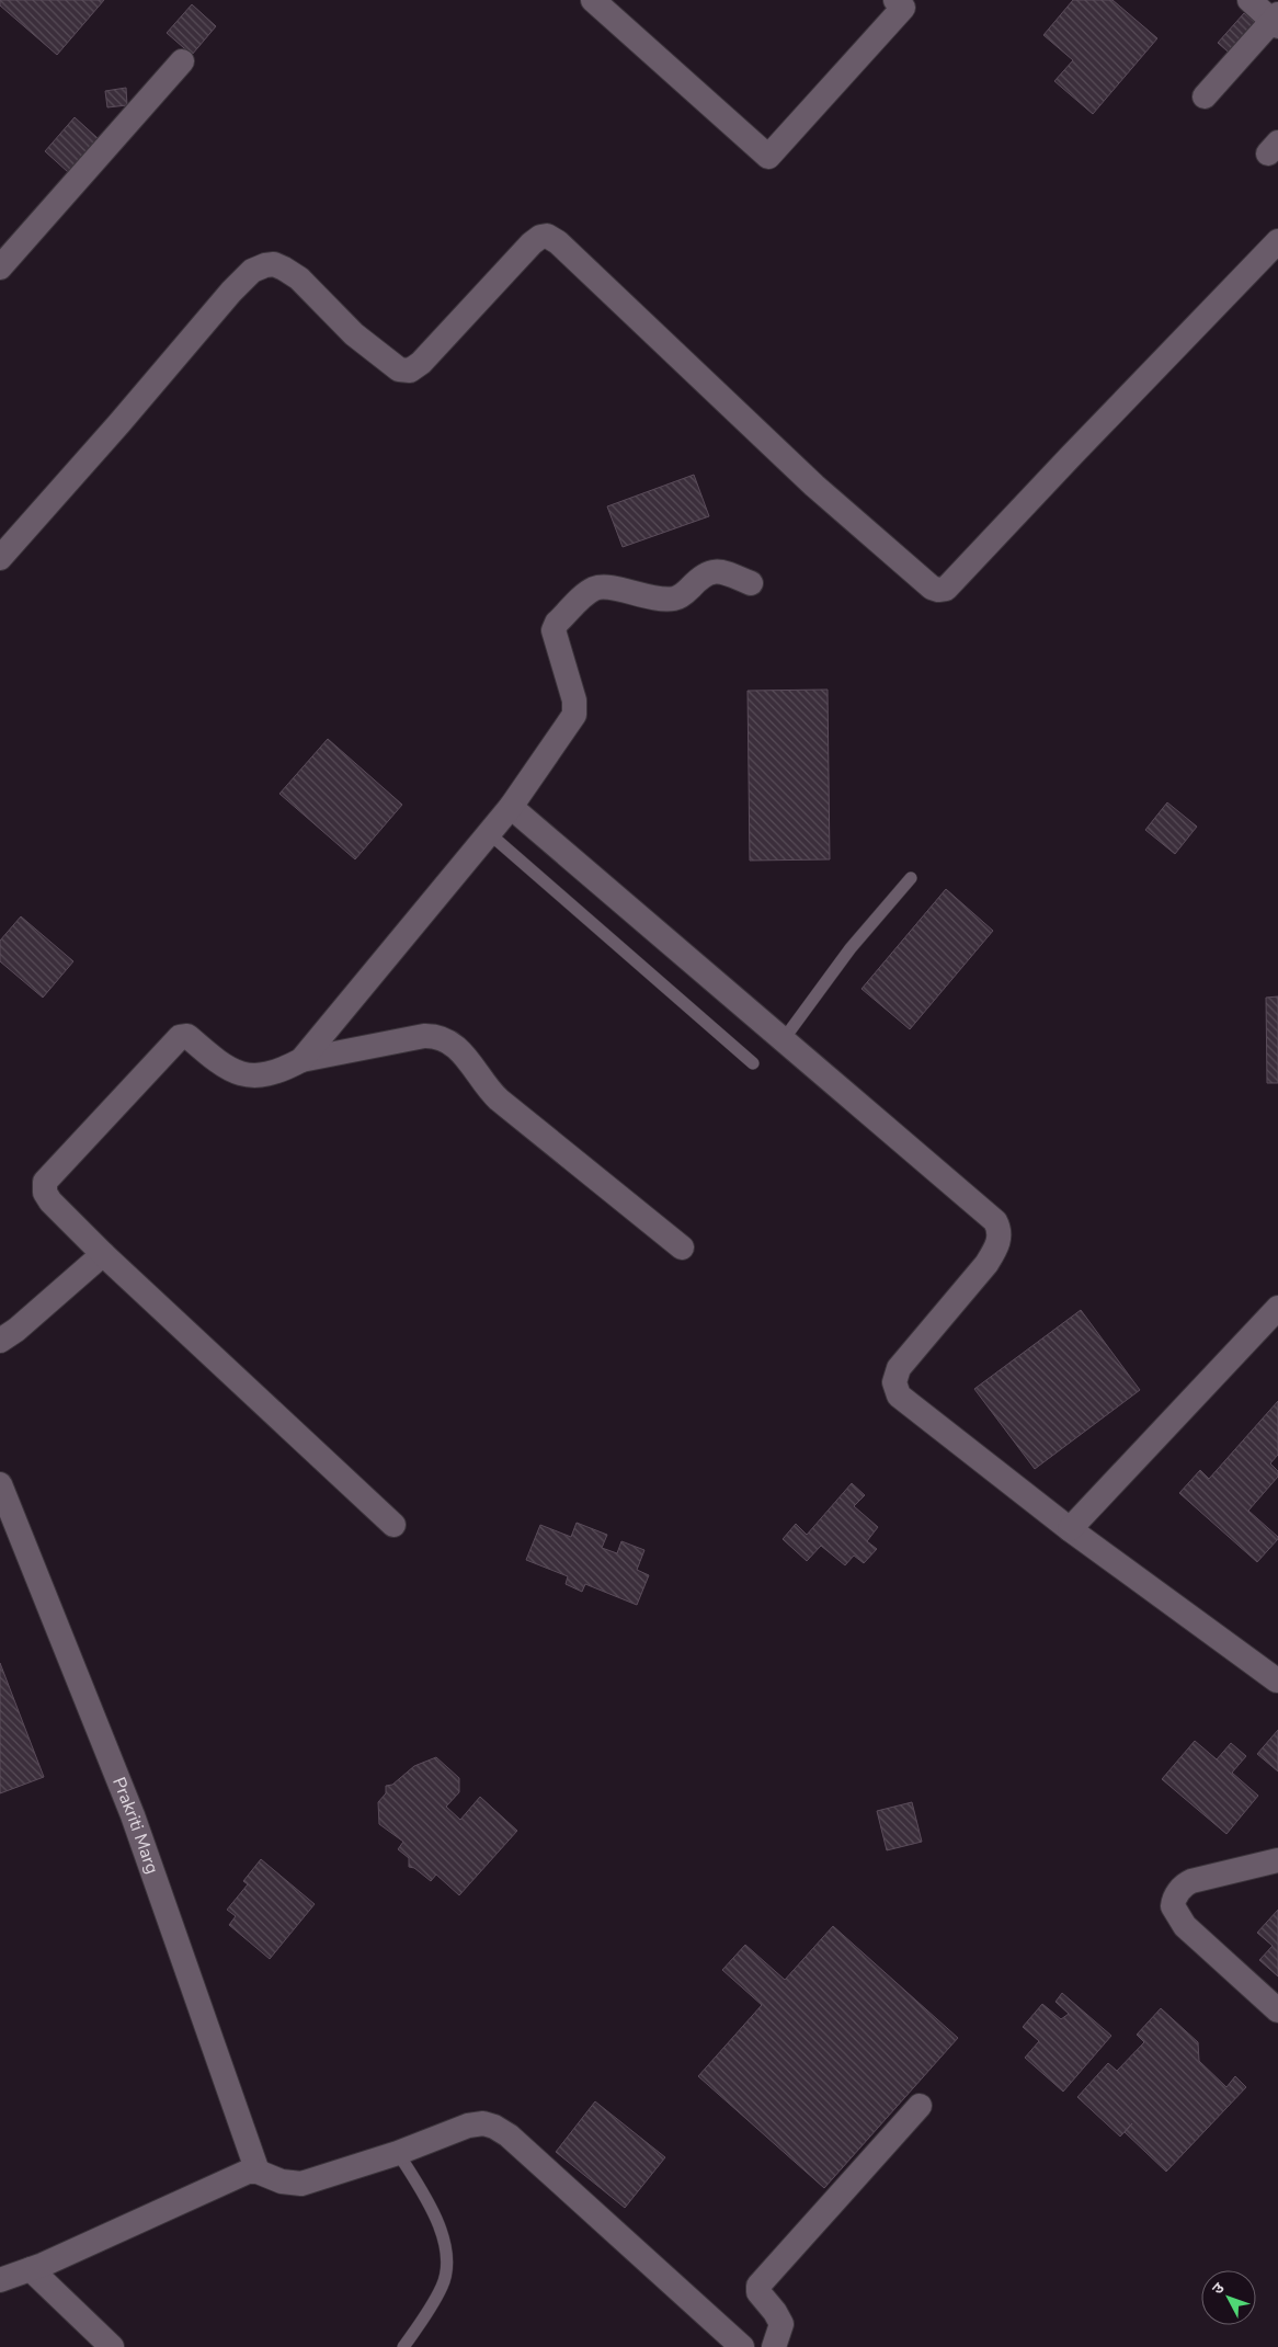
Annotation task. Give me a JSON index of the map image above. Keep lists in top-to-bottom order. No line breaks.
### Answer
{"streets":{"street":["Prakriti Marg"]},"north":"top left"}
